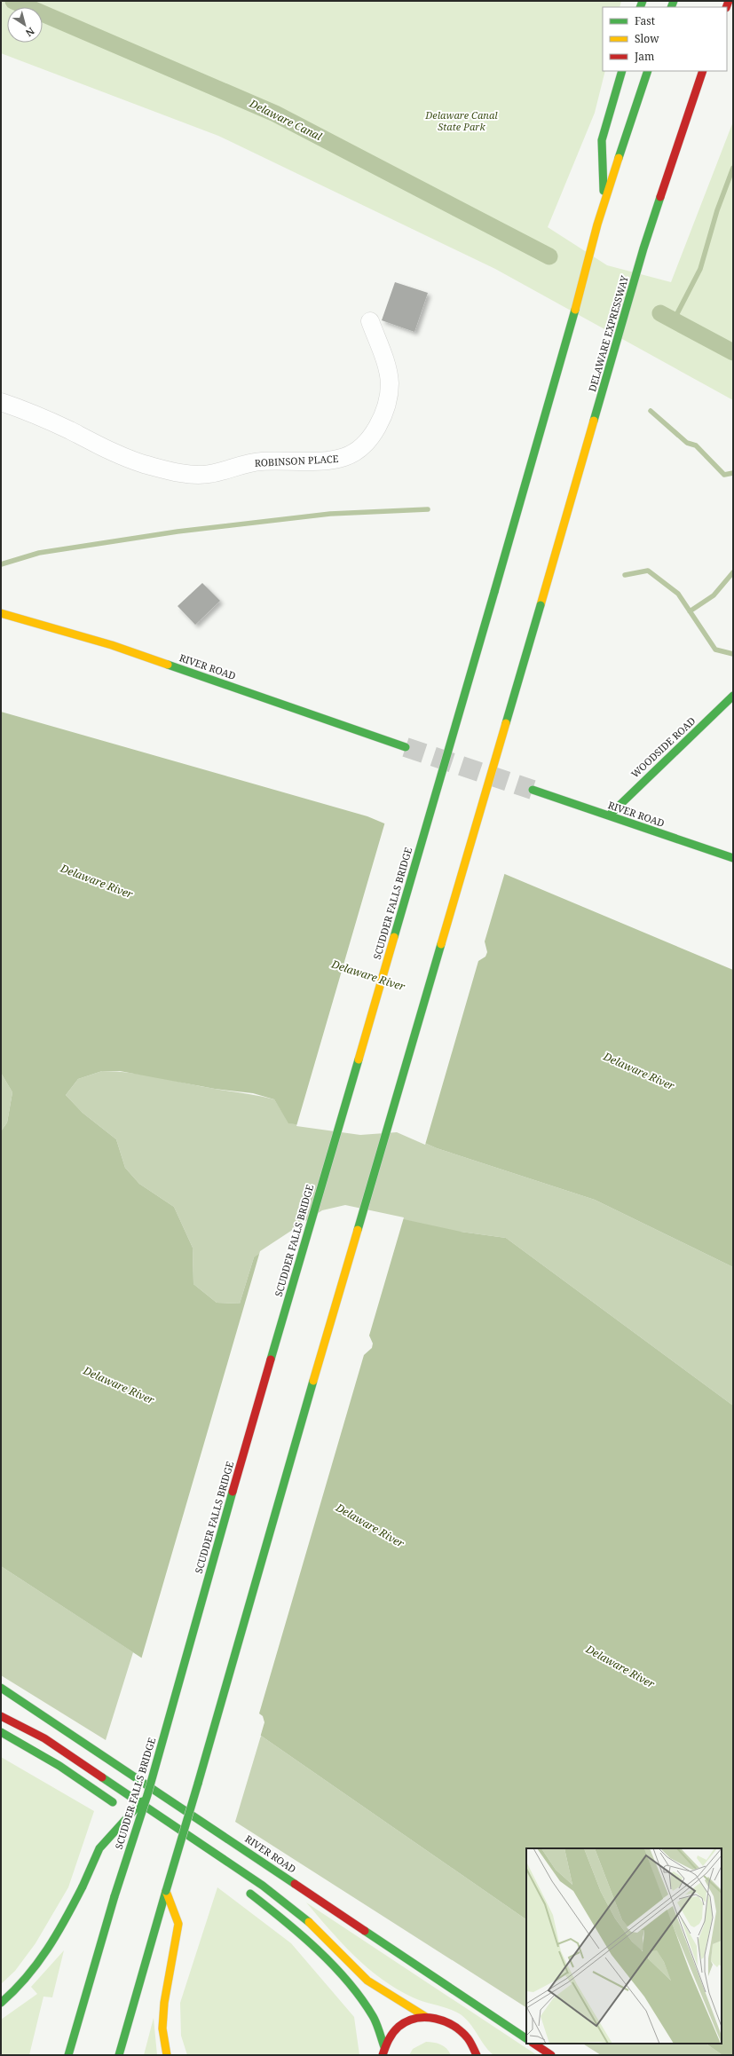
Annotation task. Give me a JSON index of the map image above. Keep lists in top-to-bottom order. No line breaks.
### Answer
{"streets":{"main road":["DELAWARE EXPRESSWAY","RIVER ROAD","WOODSIDE ROAD","SCUDDER FALLS BRIDGE"],"street":["ROBINSON PLACE"]},"crossings":[["RIVER ROAD","WOODSIDE ROAD"]],"water":["Delaware Canal","Delaware River"],"parks":["Delaware Canal State Park"],"legend":["Fast","Slow","Jam"],"north":"bottom right"}
